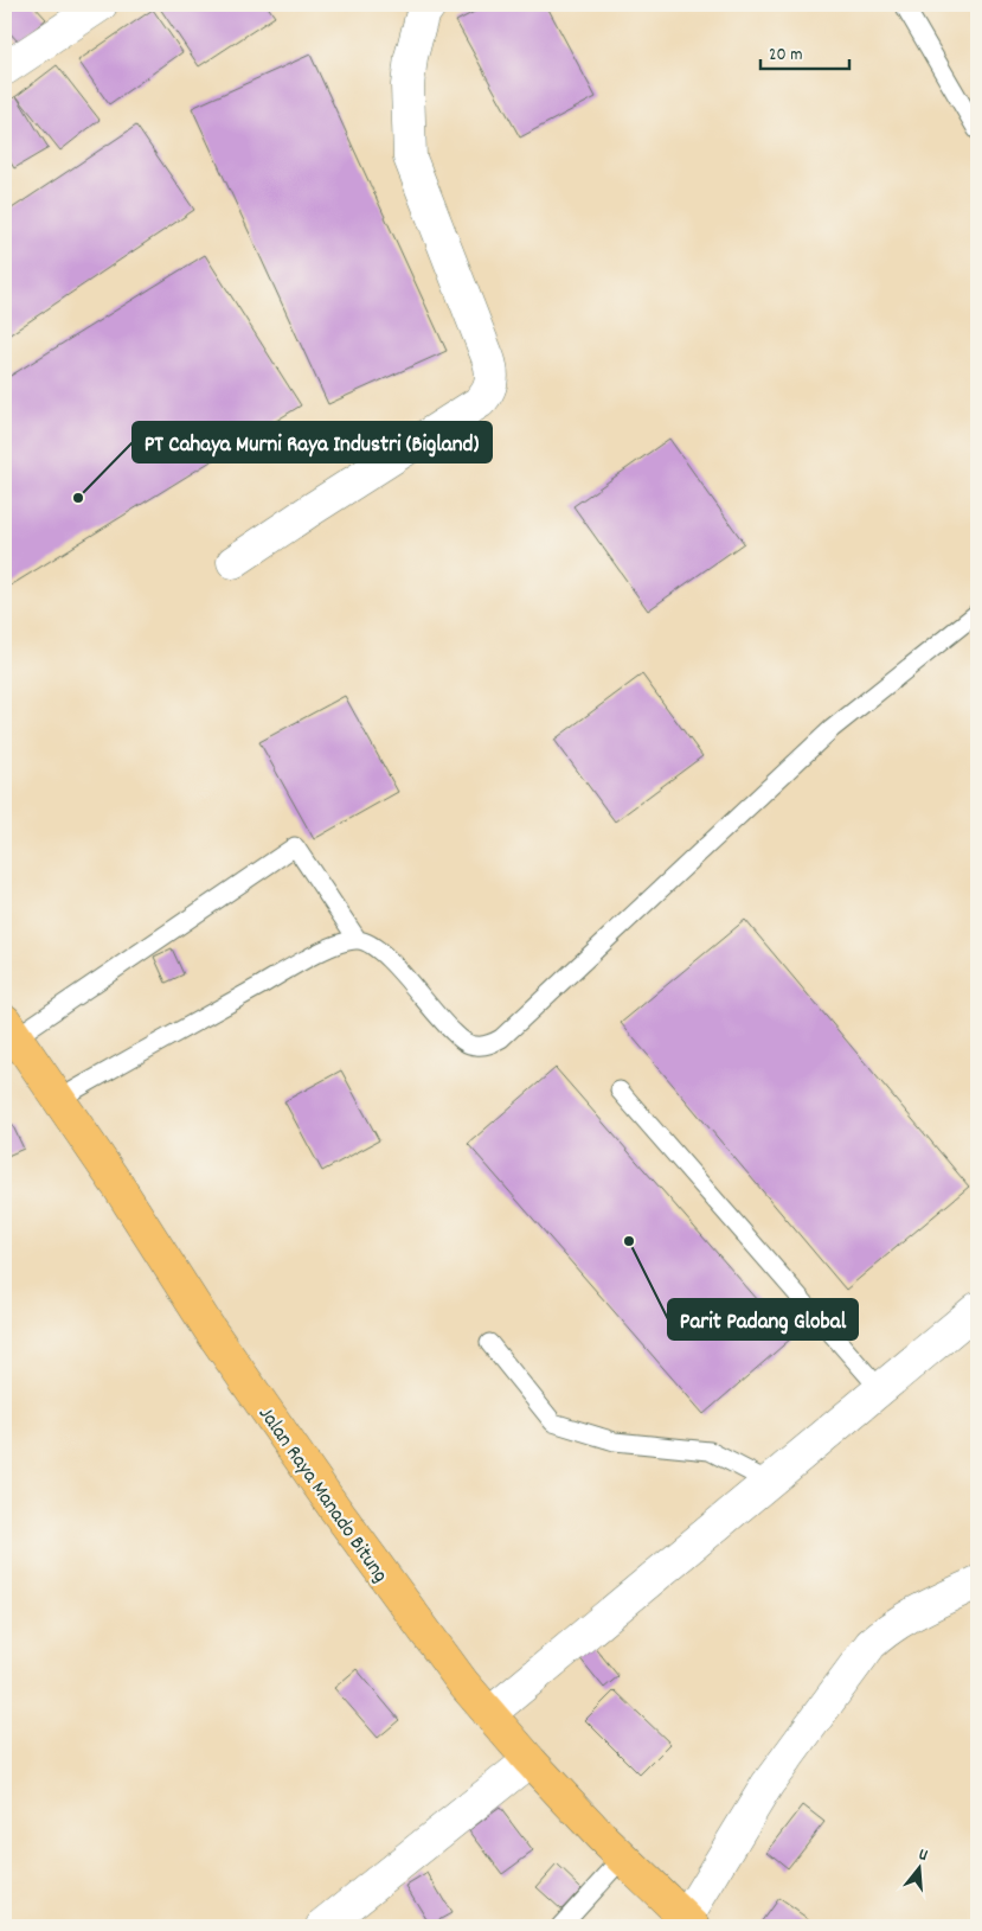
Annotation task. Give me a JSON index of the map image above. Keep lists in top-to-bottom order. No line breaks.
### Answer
{"streets":{"highway":["Jalan Raya Manado Bitung"]},"places":["PT Cahaya Murni Raya Industri (Bigland)","Parit Padang Global"],"scale_bar":"20 m","north":"top"}
